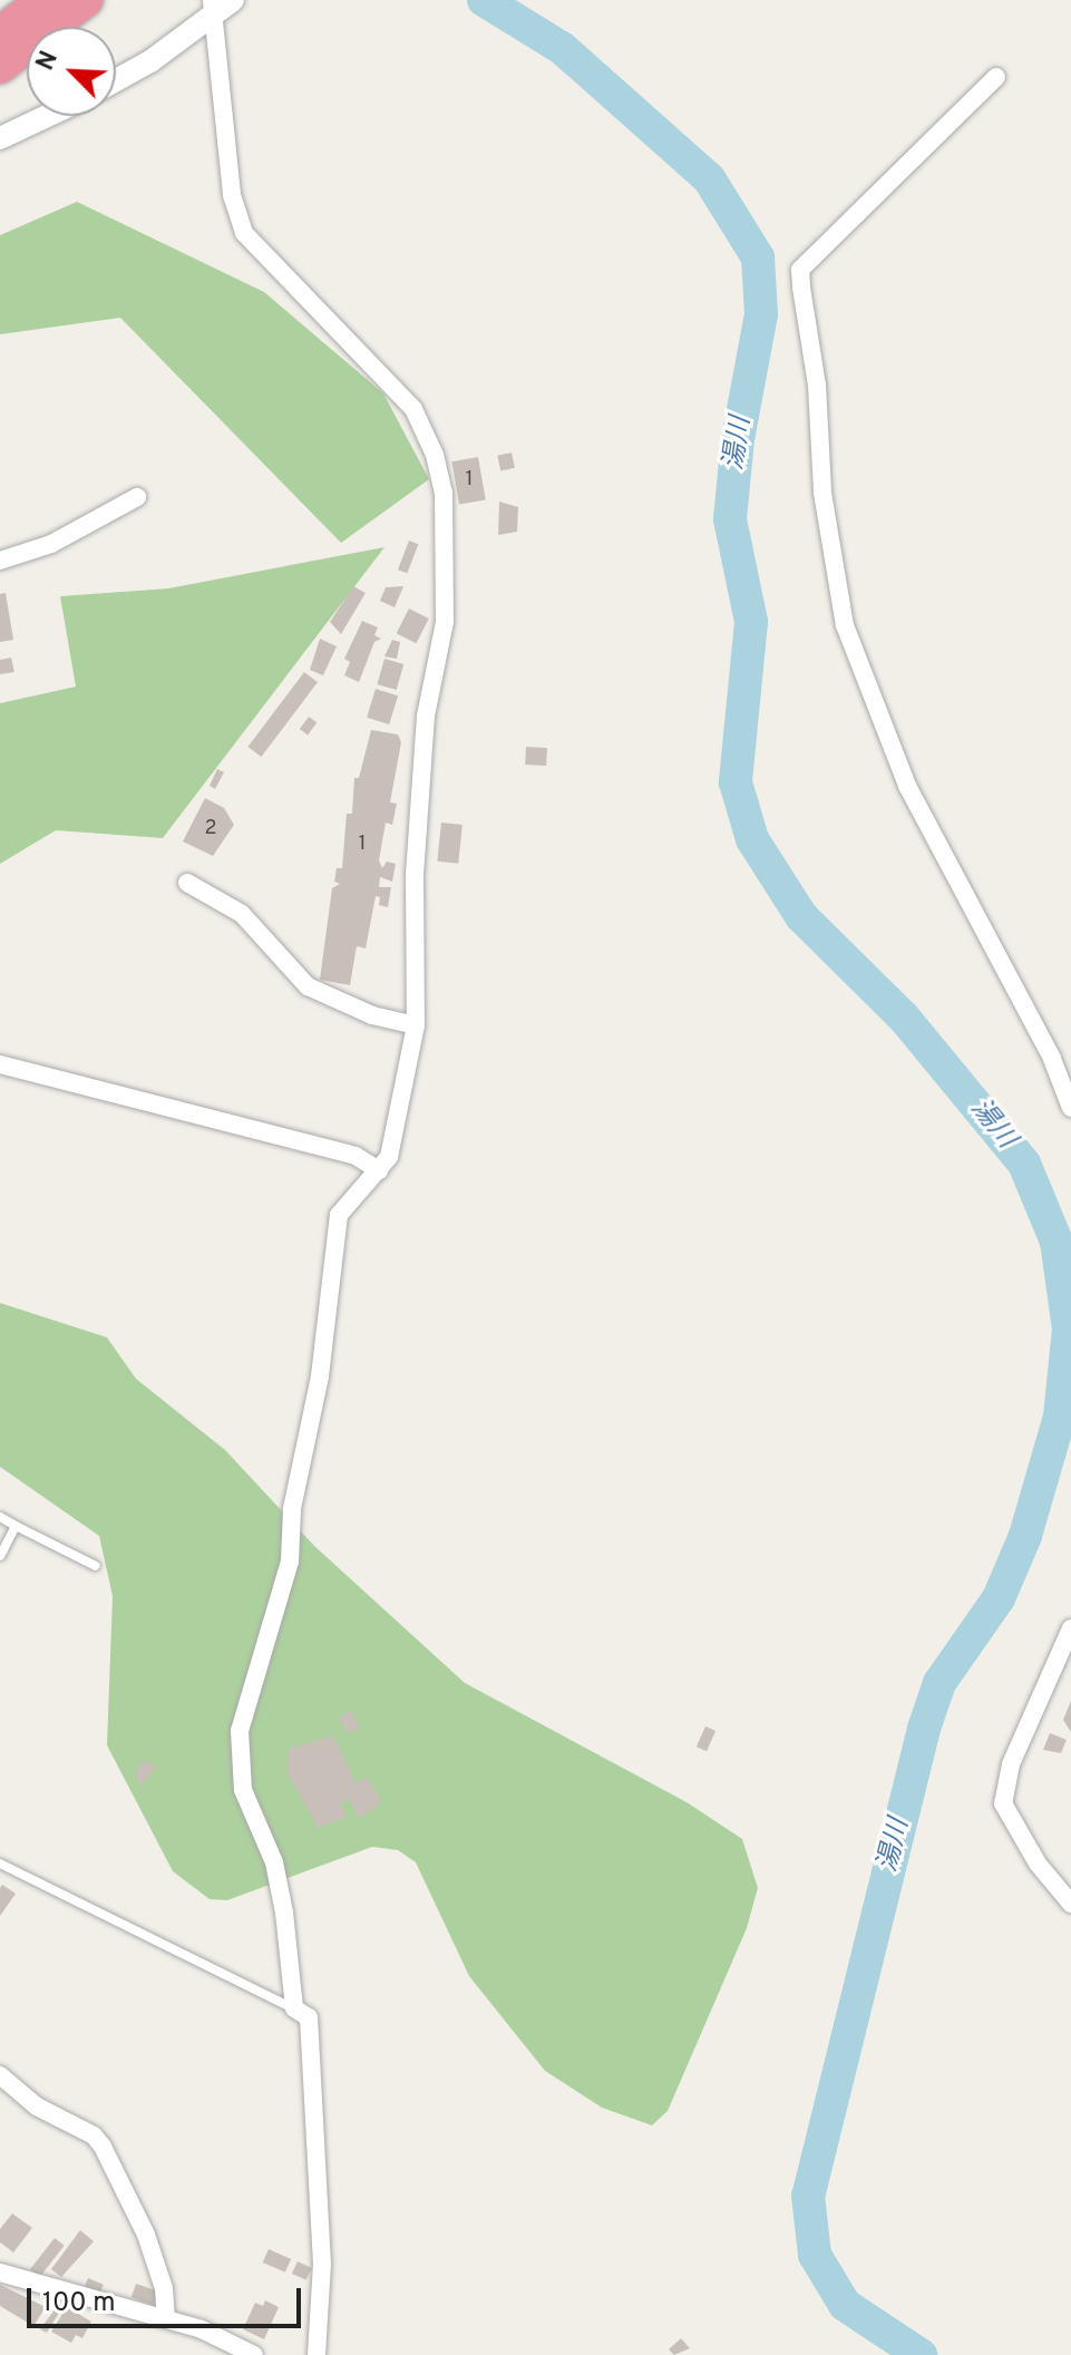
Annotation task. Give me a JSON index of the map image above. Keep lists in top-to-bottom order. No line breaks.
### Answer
{"water":["湯川"],"house_numbers":["1","2","1"],"scale_bar":"100 m","north":"top left"}
